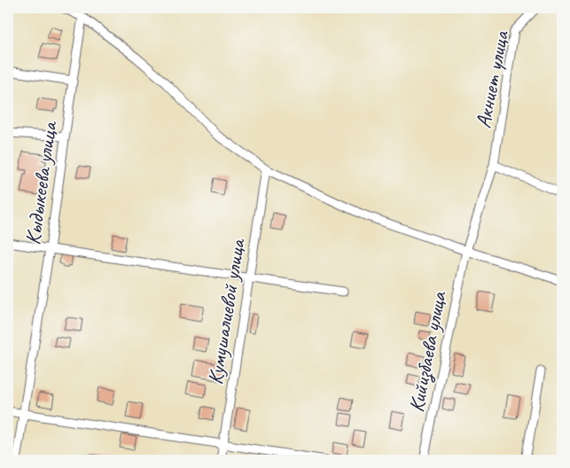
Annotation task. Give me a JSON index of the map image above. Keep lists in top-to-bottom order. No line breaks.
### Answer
{"streets":{"street":["Акниет улица","Кыдыкеева улица","Кумушалиевой улица","Кийизбаева улица"]},"crossings":[["Акниет улица","Кийизбаева улица"]]}
